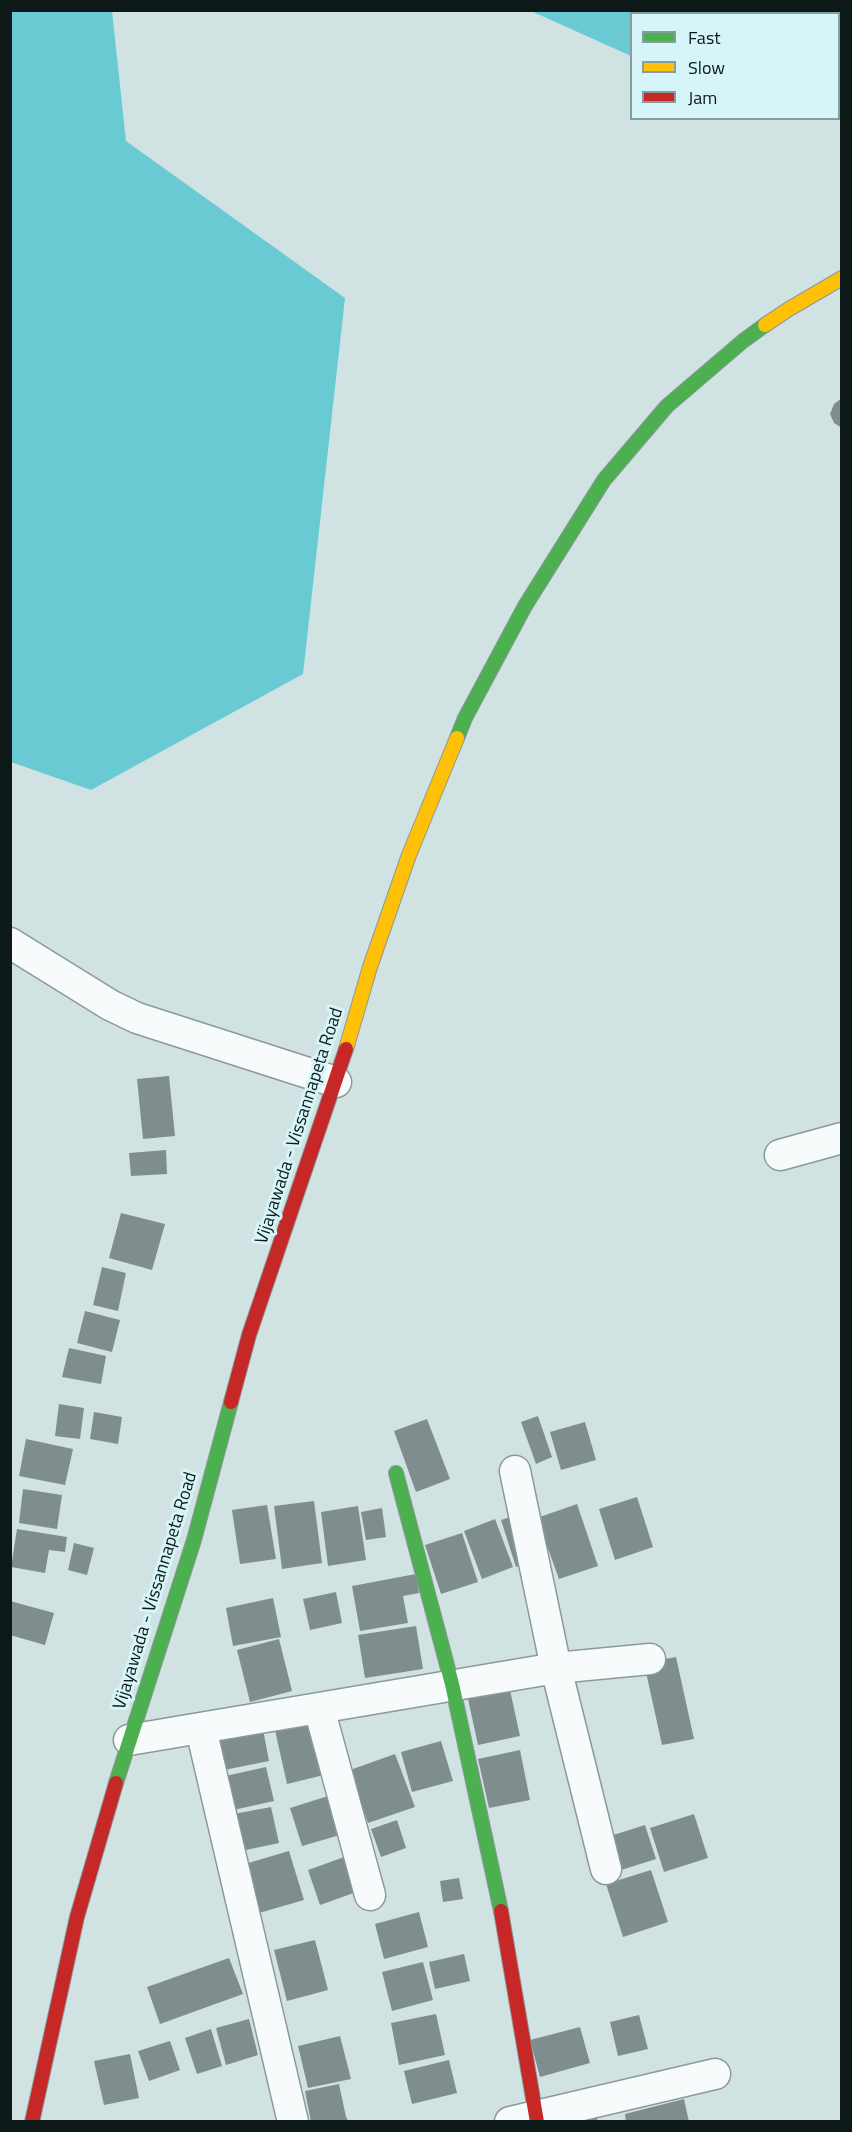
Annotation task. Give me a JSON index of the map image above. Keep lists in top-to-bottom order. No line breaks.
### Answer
{"streets":{"main road":["Vijayawada - Vissannapeta Road"]},"legend":["Fast","Slow","Jam"]}
